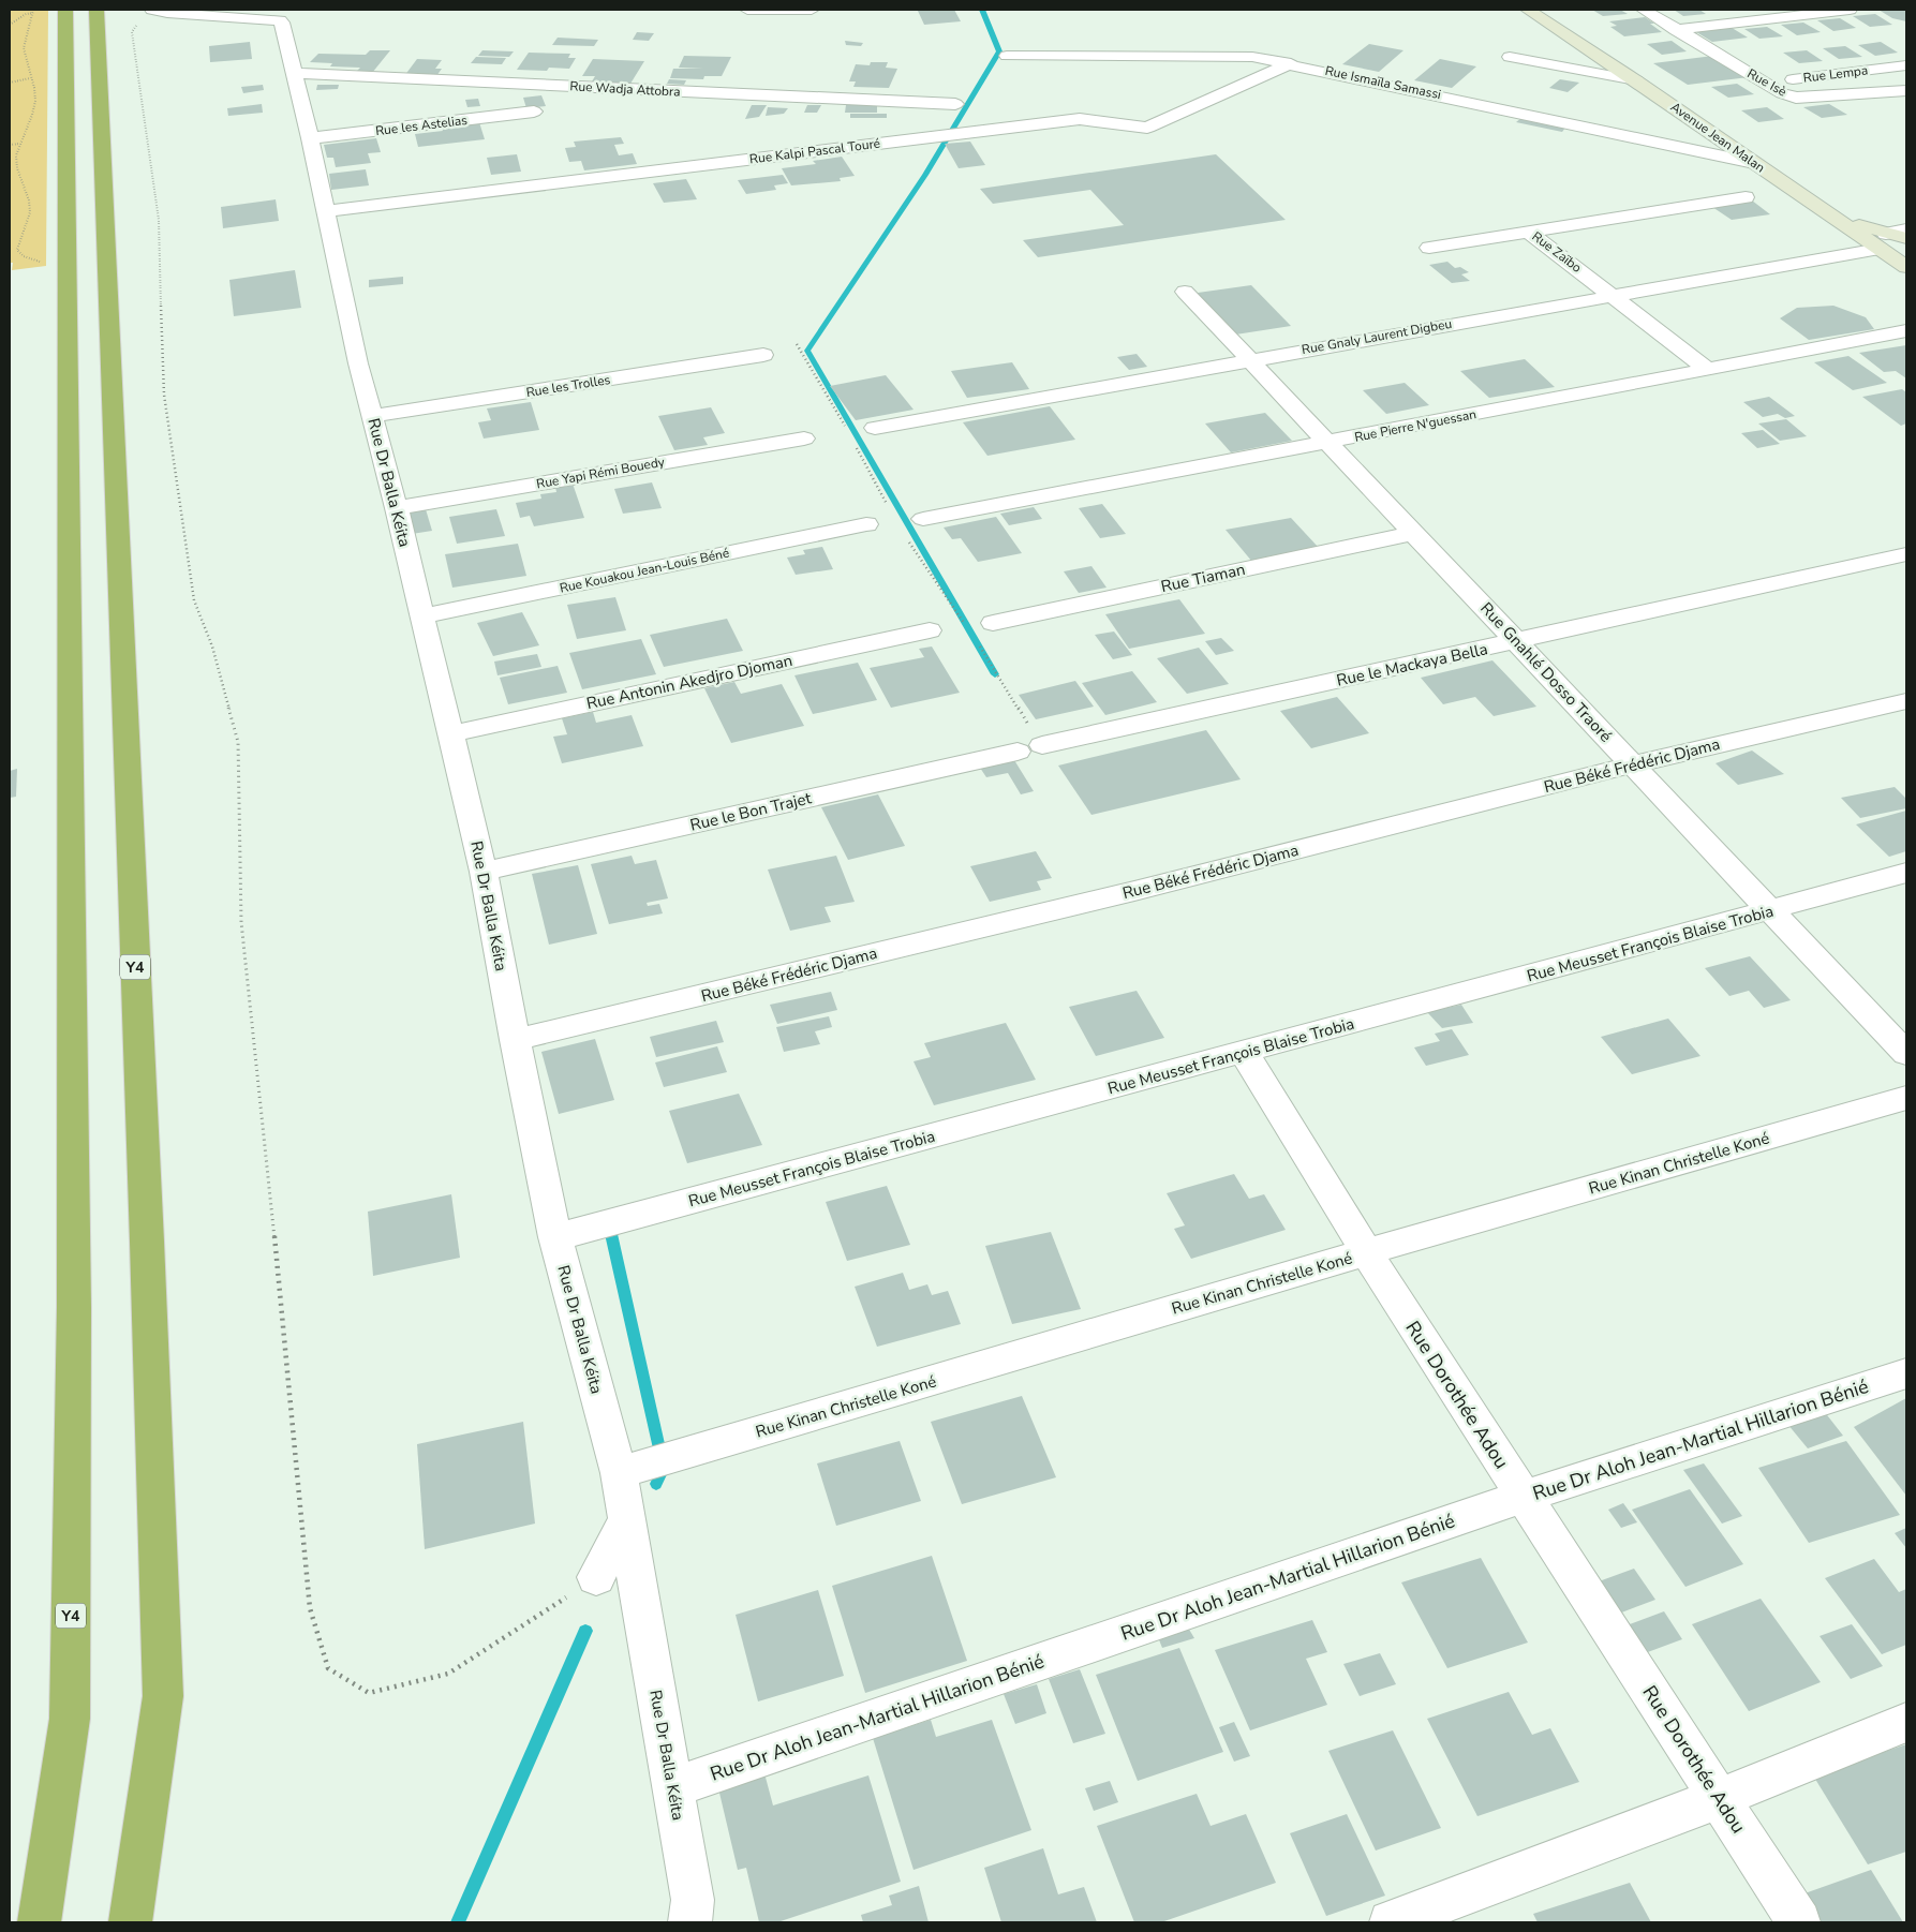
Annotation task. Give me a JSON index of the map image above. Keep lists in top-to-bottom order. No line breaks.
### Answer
{"streets":{"highway":["Y4"],"main road":["Avenue Jean Malan"],"street":["Rue Lempa","Rue Ismaïla Samassi","Rue Isè","Rue Wadja Attobra","Rue les Astelias","Rue Kalpi Pascal Touré","Rue Zaïbo","Rue Gnaly Laurent Digbeu","Rue les Trolles","Rue Pierre N'guessan","Rue Yapi Rémi Bouedy","Rue Dr Balla Kéita","Rue Kouakou Jean-Louis Béné","Rue Tiaman","Rue le Mackaya Bella","Rue Gnahlé Dosso Traoré","Rue Antonin Akedjro Djoman","Rue Béké Frédéric Djama","Rue le Bon Trajet","Rue Meusset François Blaise Trobia","Rue Kinan Christelle Koné","Rue Dorothée Adou","Rue Dr Aloh Jean-Martial Hillarion Bénié"]},"crossings":[["Rue Lempa","Rue Isè"],["Rue Ismaïla Samassi","Avenue Jean Malan"],["Rue Ismaïla Samassi","Rue Kalpi Pascal Touré"],["Rue Wadja Attobra","Rue Dr Balla Kéita"],["Rue les Astelias","Rue Dr Balla Kéita"],["Avenue Jean Malan","Rue Gnaly Laurent Digbeu"],["Rue Kalpi Pascal Touré","Rue Dr Balla Kéita"],["Rue Zaïbo","Rue Gnaly Laurent Digbeu"],["Rue Zaïbo","Rue Pierre N'guessan"],["Rue Gnaly Laurent Digbeu","Rue Gnahlé Dosso Traoré"],["Rue les Trolles","Rue Dr Balla Kéita"],["Rue Pierre N'guessan","Rue Gnahlé Dosso Traoré"],["Rue Yapi Rémi Bouedy","Rue Dr Balla Kéita"],["Rue Dr Balla Kéita","Rue Kouakou Jean-Louis Béné"],["Rue Dr Balla Kéita","Rue Antonin Akedjro Djoman"],["Rue Dr Balla Kéita","Rue Béké Frédéric Djama"],["Rue Dr Balla Kéita","Rue le Bon Trajet"],["Rue Dr Balla Kéita","Rue Meusset François Blaise Trobia"],["Rue Dr Balla Kéita","Rue Kinan Christelle Koné"],["Rue Dr Balla Kéita","Rue Dr Aloh Jean-Martial Hillarion Bénié"],["Rue Tiaman","Rue Gnahlé Dosso Traoré"],["Rue le Mackaya Bella","Rue Gnahlé Dosso Traoré"],["Rue le Mackaya Bella","Rue le Bon Trajet"],["Rue Gnahlé Dosso Traoré","Rue Béké Frédéric Djama"],["Rue Gnahlé Dosso Traoré","Rue Meusset François Blaise Trobia"],["Rue Meusset François Blaise Trobia","Rue Dorothée Adou"],["Rue Kinan Christelle Koné","Rue Dorothée Adou"],["Rue Dorothée Adou","Rue Dr Aloh Jean-Martial Hillarion Bénié"]]}
